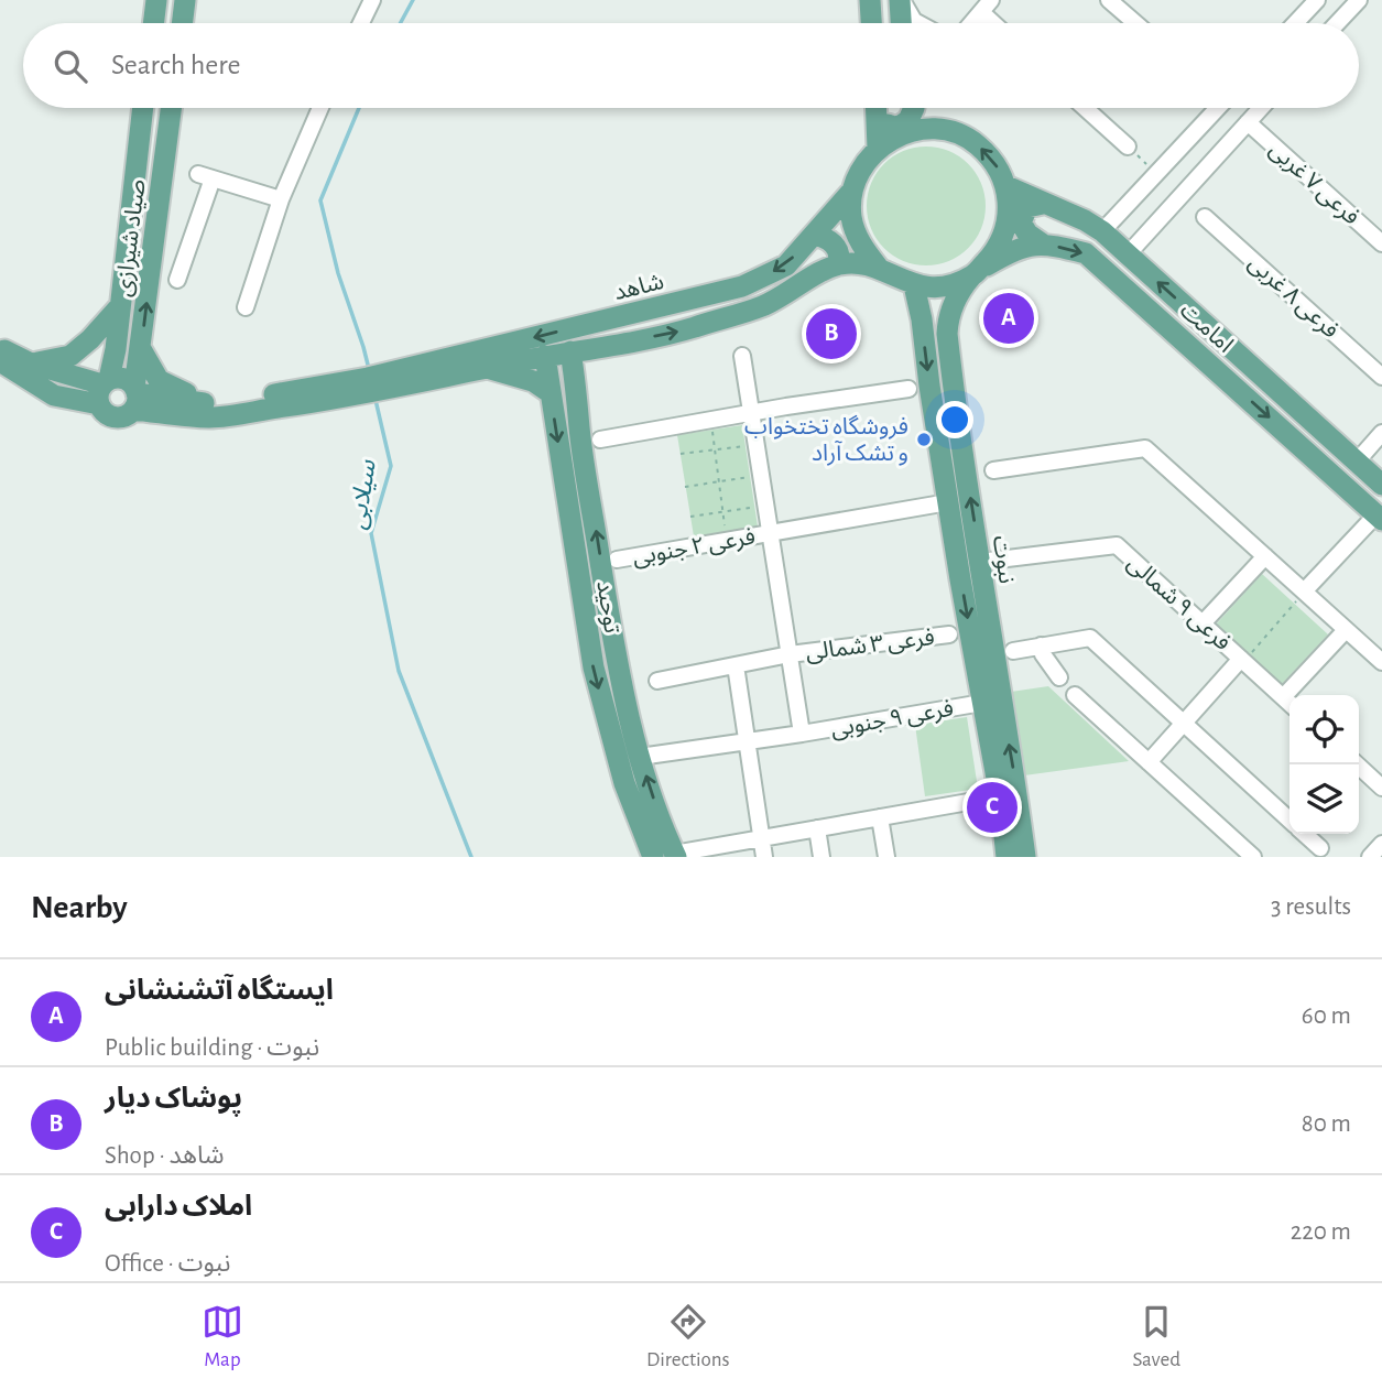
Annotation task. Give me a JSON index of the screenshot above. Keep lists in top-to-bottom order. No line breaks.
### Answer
{"streets":{"main road":["صیاد شیرازی","شاهد","امامت","نبوت","توحید"],"street":["فرعی ۷ غربی","فرعی ۸ غربی","فرعی ۲ جنوبی","فرعی ۹ شمالی","فرعی ۳ شمالی","فرعی ۹ جنوبی"]},"crossings":[["شاهد","امامت"],["شاهد","نبوت"],["امامت","نبوت"],["فرعی ۲ جنوبی","نبوت"],["نبوت","فرعی ۹ شمالی"],["نبوت","فرعی ۹ جنوبی"],["توحید","فرعی ۹ جنوبی"]],"water":["سیلابی"],"places":["فروشگاه تختخواب و تشک آراد"],"page":{"search":"Search here","pins":["A","B","C"],"heading":["Nearby","3 results"],"list":[{"mark":"A","name":"ایستگاه آتشنشانی","note":"Public building · نبوت","value":"60 m"},{"mark":"B","name":"پوشاک دیار","note":"Shop · شاهد","value":"80 m"},{"mark":"C","name":"املاک دارابی","note":"Office · نبوت","value":"220 m"}],"nav":["Map","Directions","Saved"]}}
